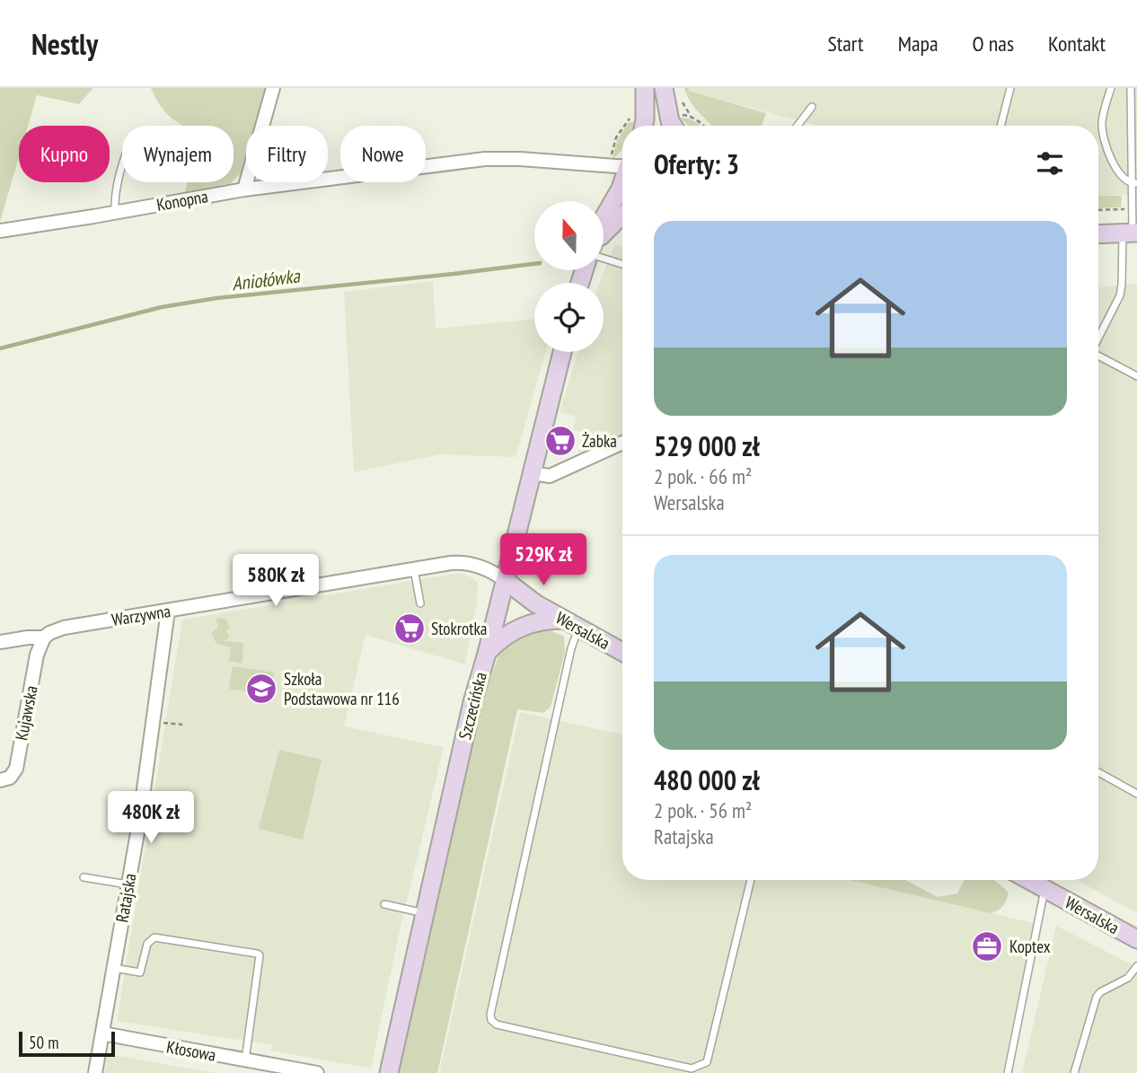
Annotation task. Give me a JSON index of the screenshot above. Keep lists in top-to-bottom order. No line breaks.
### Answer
{"streets":{"main road":["Wersalska","Szczecińska"],"street":["Konopna","Warzywna","Kujawska","Ratajska","Kłosowa"]},"crossings":[["Warzywna","Wersalska"],["Warzywna","Szczecińska"],["Warzywna","Kujawska"],["Warzywna","Ratajska"],["Wersalska","Szczecińska"],["Ratajska","Kłosowa"]],"water":["Aniołówka"],"places":{"supermarket":["Żabka","Stokrotka"],"school or university":["Szkoła Podstawowa nr 116"],"office":["Koptex"]},"scale_bar":"50 m","north":"top","page":{"header":"Nestly","nav":["Start","Mapa","O nas","Kontakt"],"chip":["Kupno","Wynajem","Filtry","Nowe"],"heading":"Oferty: 3","list":[{"name":"529 000 zł","note":"2 pok. · 66 m² · Wersalska"},{"name":"480 000 zł","note":"2 pok. · 56 m² · Ratajska"}],"price":["529K zł","580K zł","480K zł"],"scale":"50 m"}}
